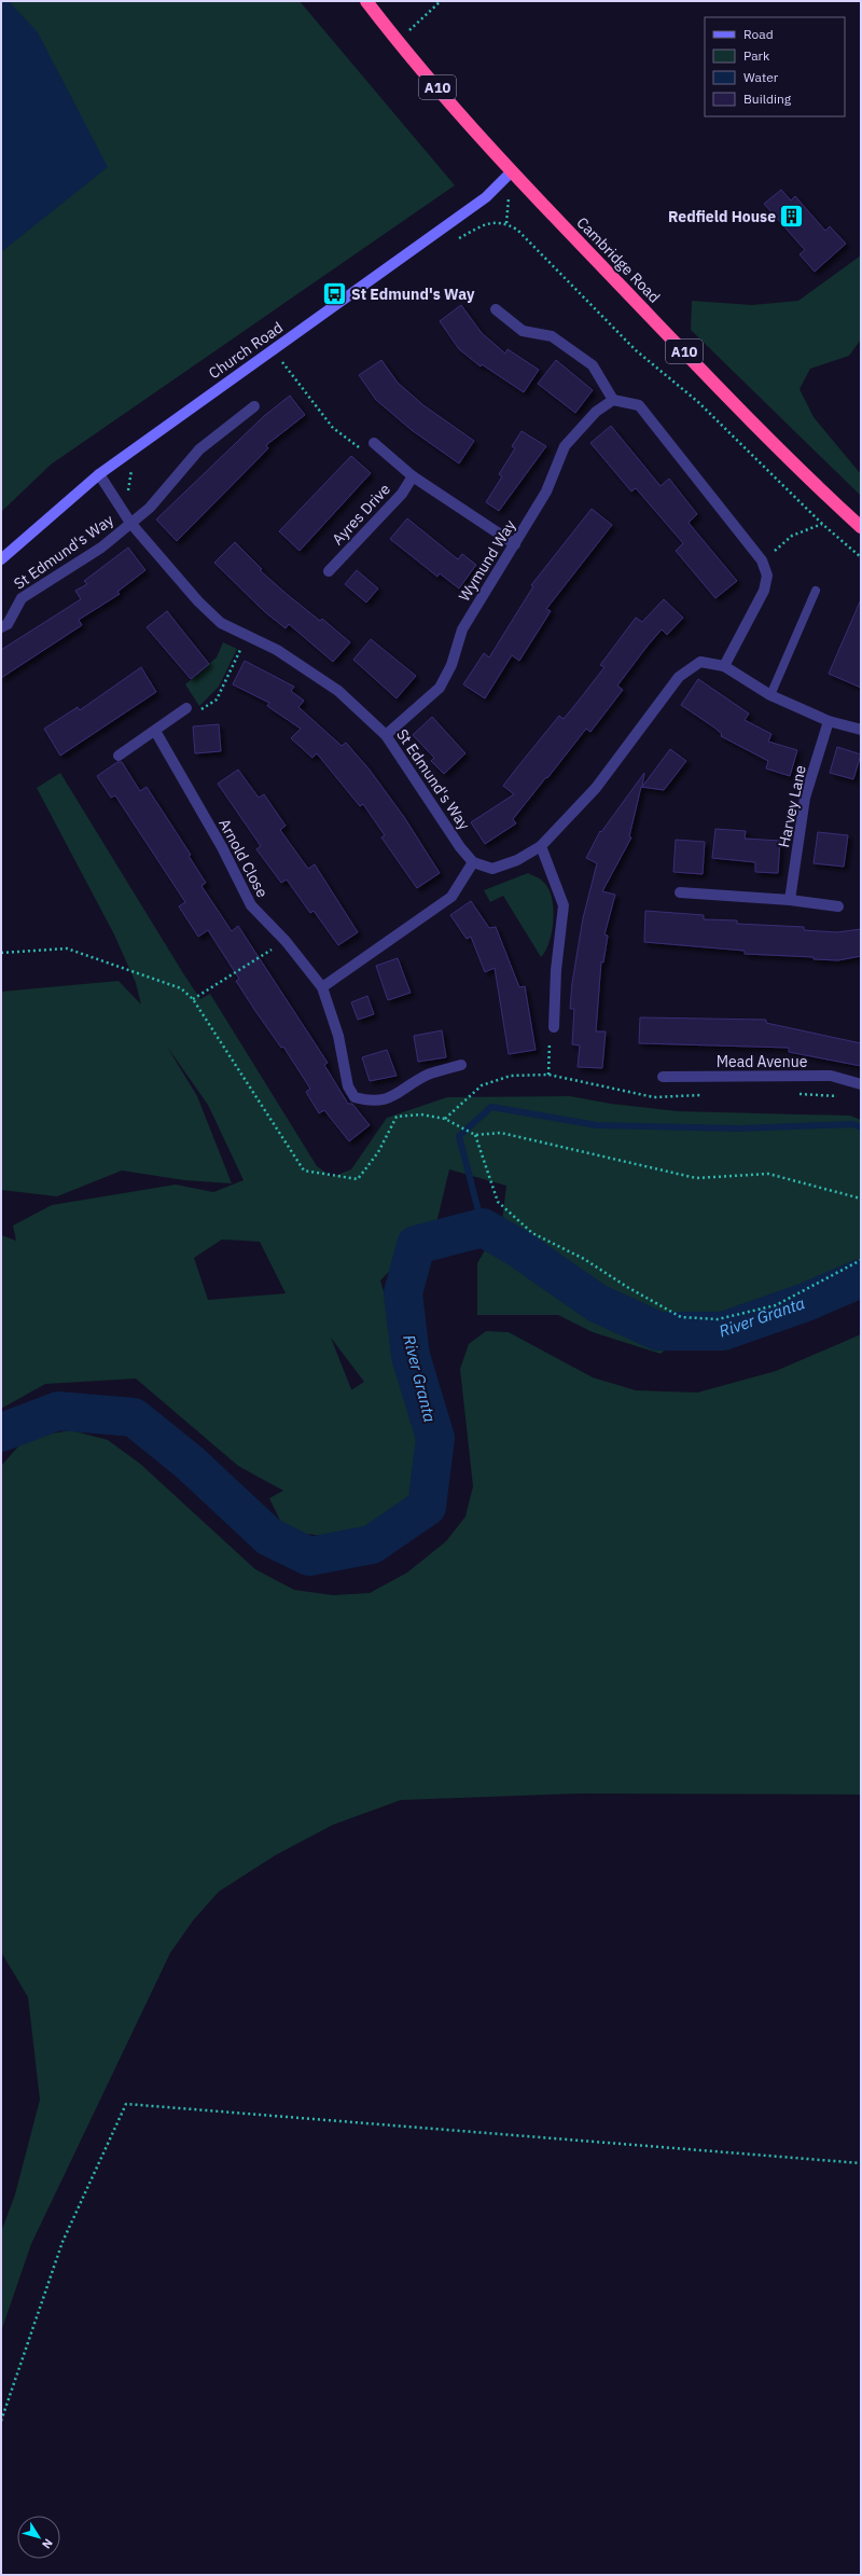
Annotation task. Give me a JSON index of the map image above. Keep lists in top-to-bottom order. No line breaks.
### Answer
{"streets":{"highway":["A10","Cambridge Road"],"street":["Church Road","Ayres Drive","St Edmund's Way","Wymund Way","Harvey Lane","Arnold Close","Mead Avenue"]},"crossings":[["Cambridge Road","Church Road"],["Church Road","St Edmund's Way"],["St Edmund's Way","Wymund Way"]],"water":["River Granta"],"places":{"building":["Redfield House"],"bus stop":["St Edmund's Way"]},"legend":["Road","Park","Water","Building"],"north":"bottom right"}
